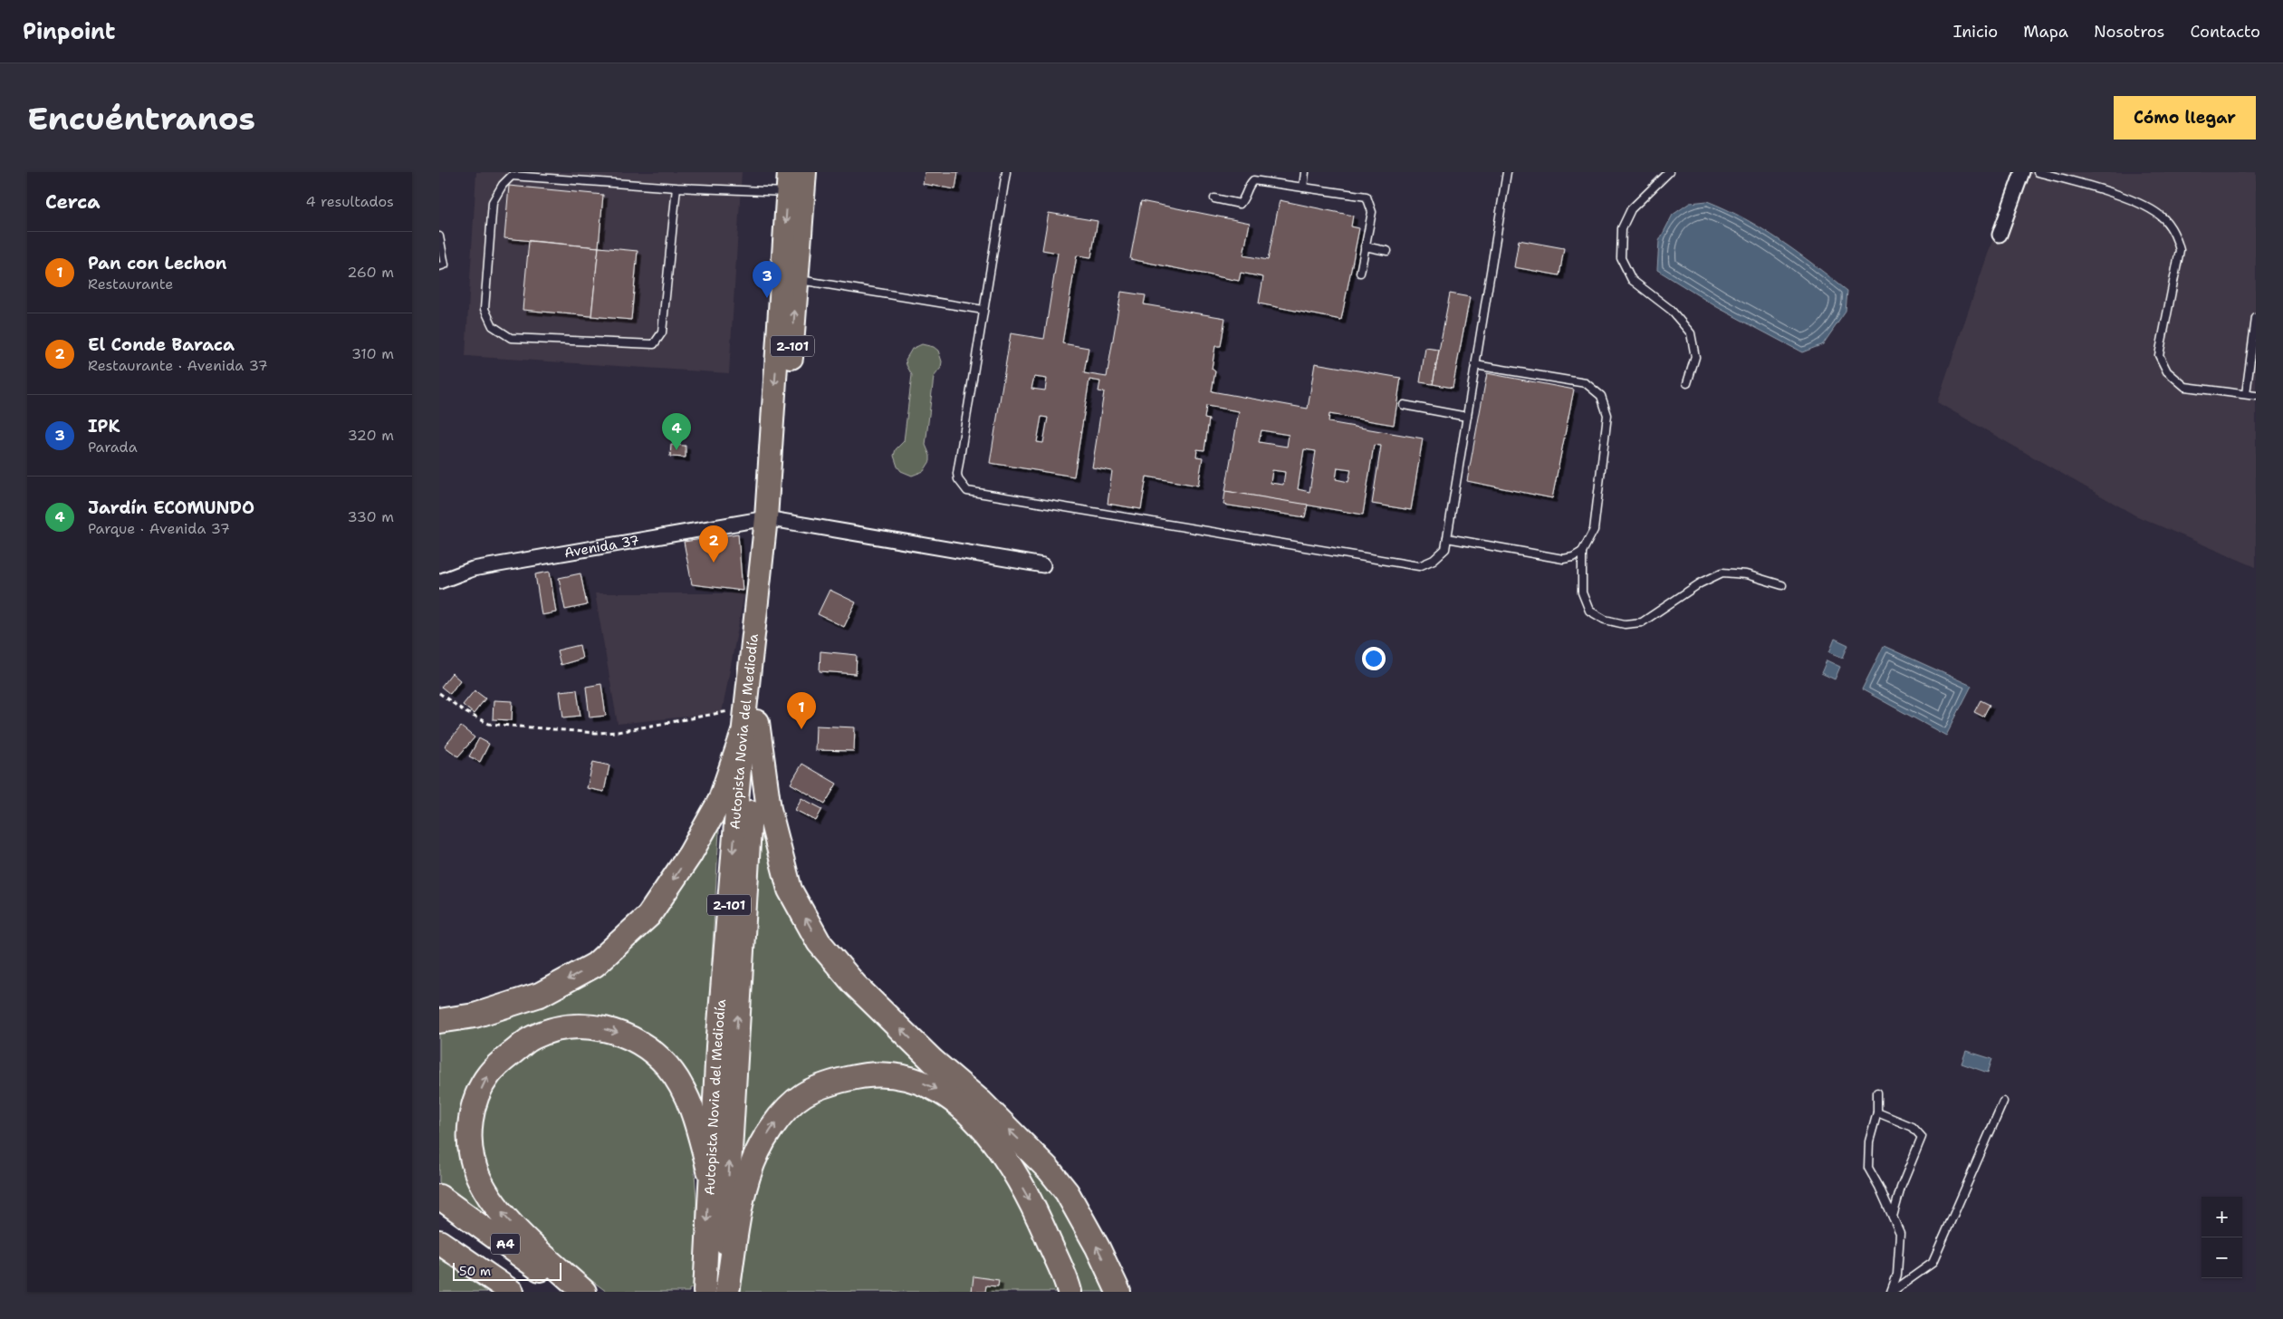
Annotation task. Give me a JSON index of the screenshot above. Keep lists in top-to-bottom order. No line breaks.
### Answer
{"streets":{"highway":["2-101","Autopista Novia del Mediodía","A4"],"street":["Avenida 37"]},"crossings":[["Avenida 37","Autopista Novia del Mediodía"]],"scale_bar":"50 m","page":{"header":"Pinpoint","nav":["Inicio","Mapa","Nosotros","Contacto"],"buttons":"Cómo llegar","title":"Encuéntranos","heading":["Cerca","4 resultados"],"list":[{"mark":"1","name":"Pan con Lechon","note":"Restaurante","value":"260 m"},{"mark":"2","name":"El Conde Baraca","note":"Restaurante · Avenida 37","value":"310 m"},{"mark":"3","name":"IPK","note":"Parada","value":"320 m"},{"mark":"4","name":"Jardín ECOMUNDO","note":"Parque · Avenida 37","value":"330 m"}],"pins":["3","4","2","1"],"map_buttons":["+","−"],"scale":"50 m"}}
